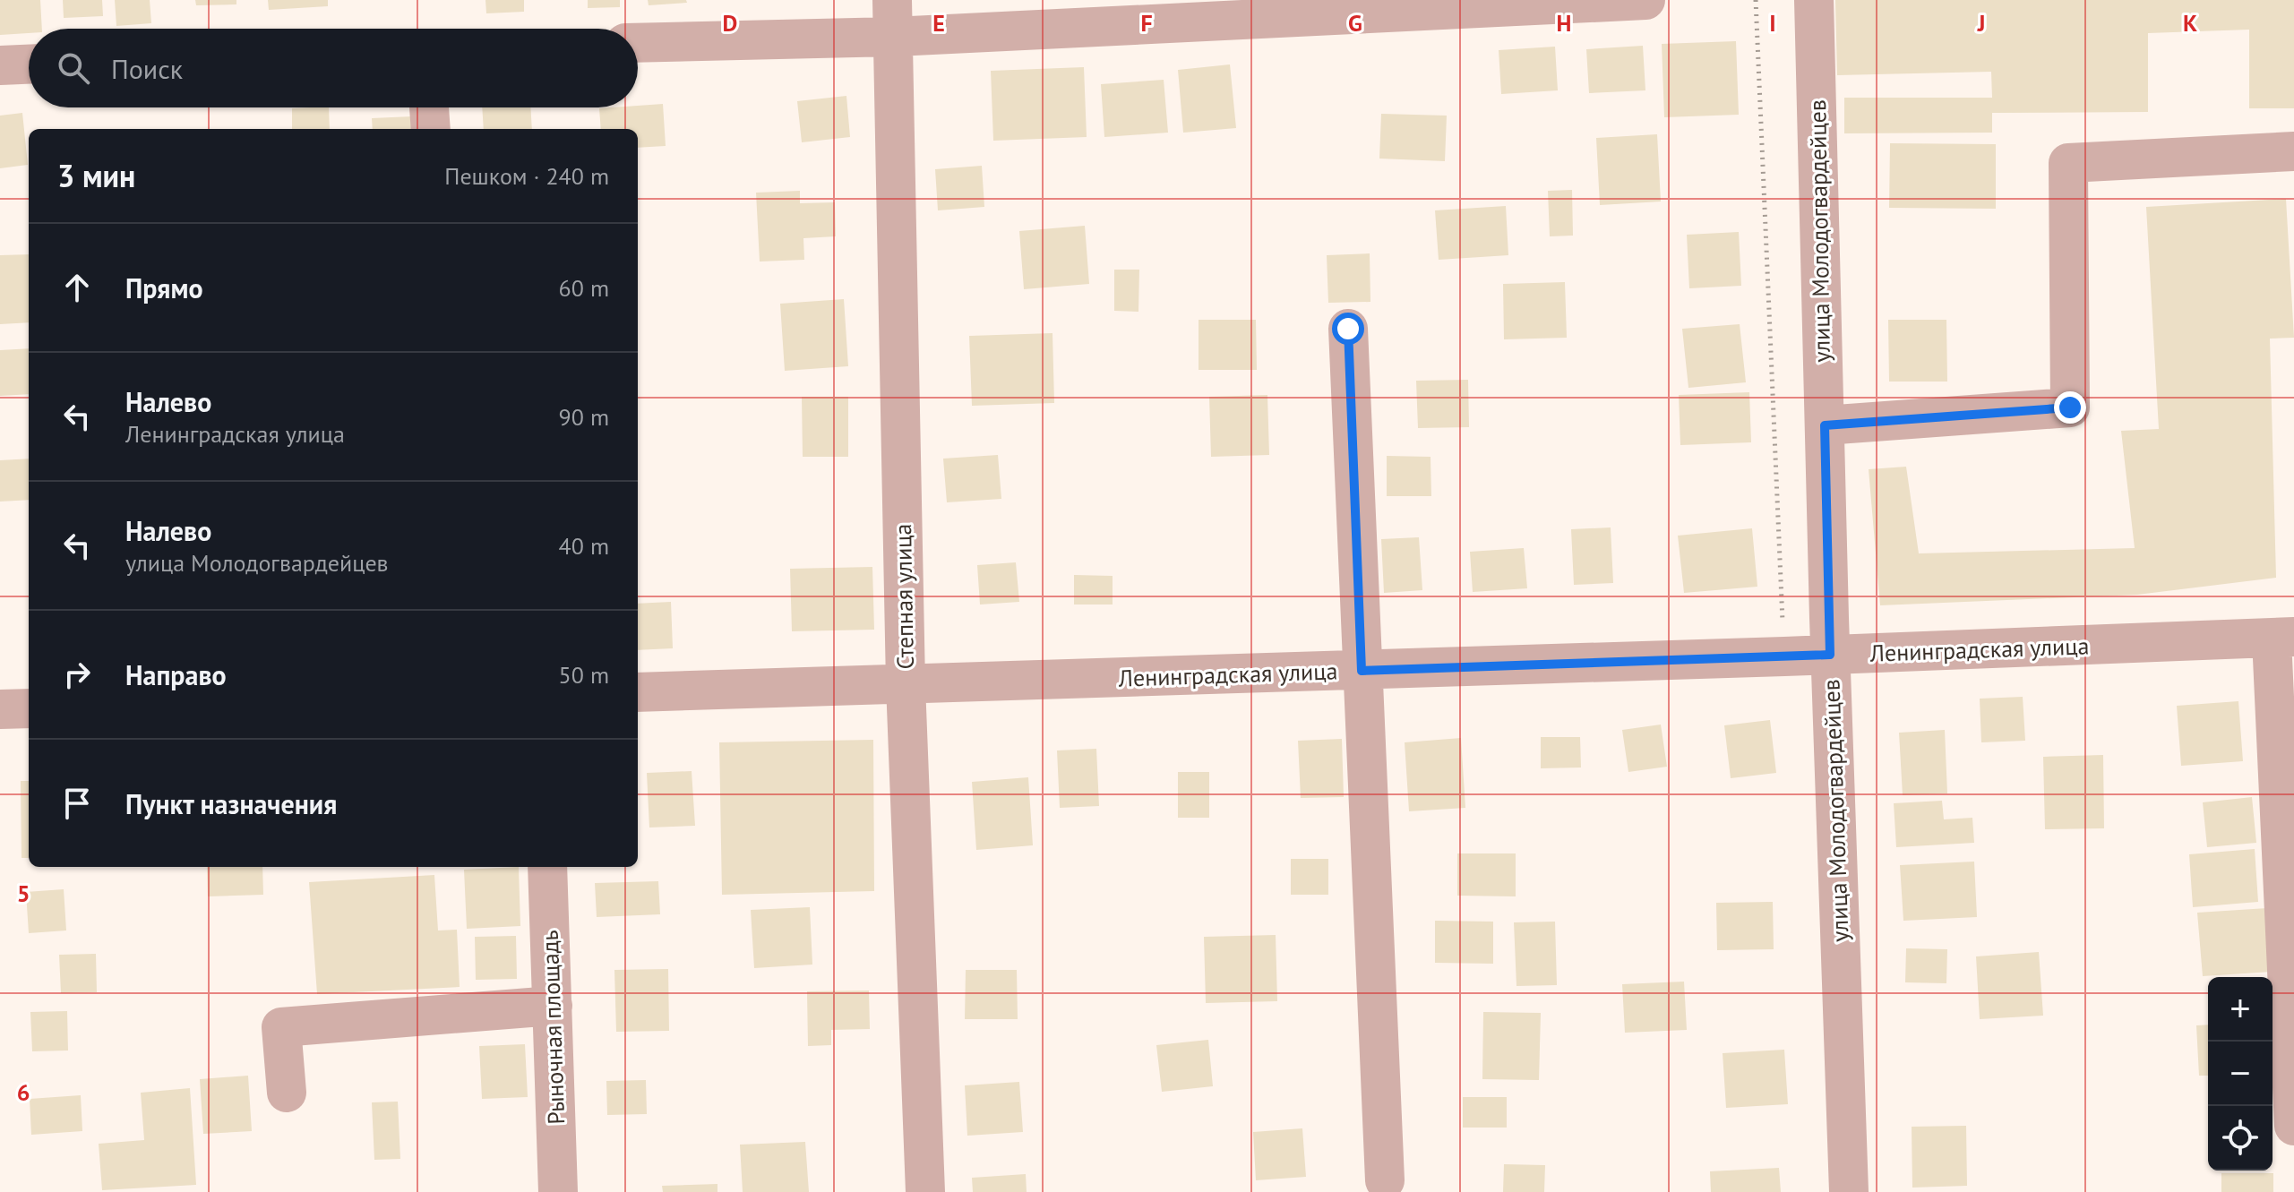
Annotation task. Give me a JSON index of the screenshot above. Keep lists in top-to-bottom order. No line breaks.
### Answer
{"streets":{"street":["улица Молодогвардейцев","Степная улица","Ленинградская улица","Рыночная площадь"]},"crossings":[["улица Молодогвардейцев","Ленинградская улица"],["Степная улица","Ленинградская улица"]],"page":{"search":"Поиск","heading":["3 мин","Пешком · 240 m"],"list":[["Прямо","60 m"],["Налево","Ленинградская улица","90 m"],["Налево","улица Молодогвардейцев","40 m"],["Направо","50 m"],"Пункт назначения"],"map_buttons":["+","−"]},"grid":{"columns":["D","E","F","G","H","I","J","K"],"rows":["5","6"]}}
